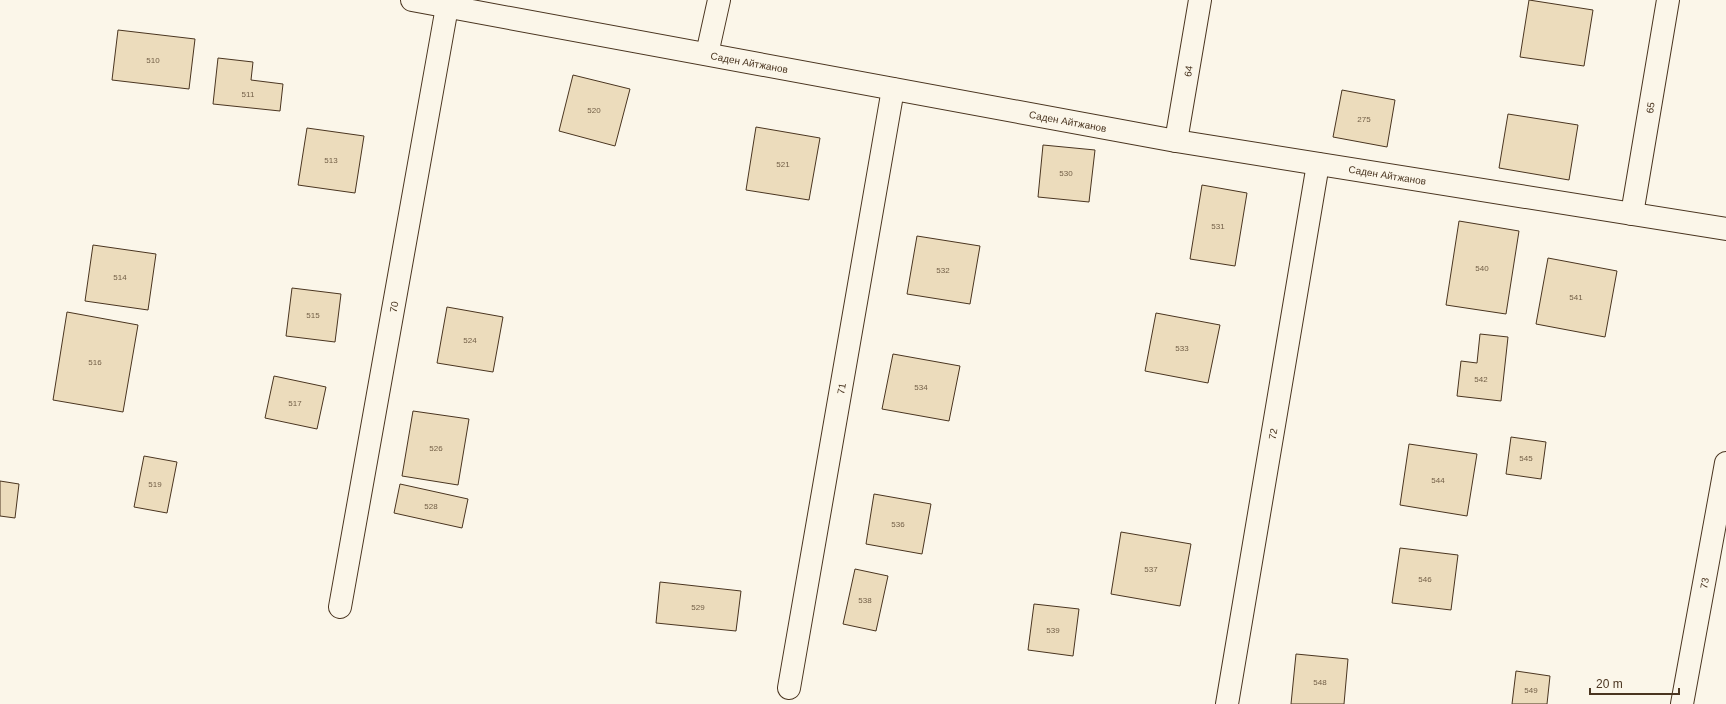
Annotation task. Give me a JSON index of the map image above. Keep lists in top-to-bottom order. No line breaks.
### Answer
{"streets":{"street":["Саден Айтжанов","64","65","70","71","72","73"]},"crossings":[["Саден Айтжанов","64"],["Саден Айтжанов","65"],["Саден Айтжанов","70"],["Саден Айтжанов","71"],["Саден Айтжанов","72"]],"house_numbers":["510","511","520","275","513","521","530","531","540","532","514","541","515","524","533","516","542","534","517","526","545","544","519","528","536","537","546","538","529","539","548","549"],"scale_bar":"20 m"}
